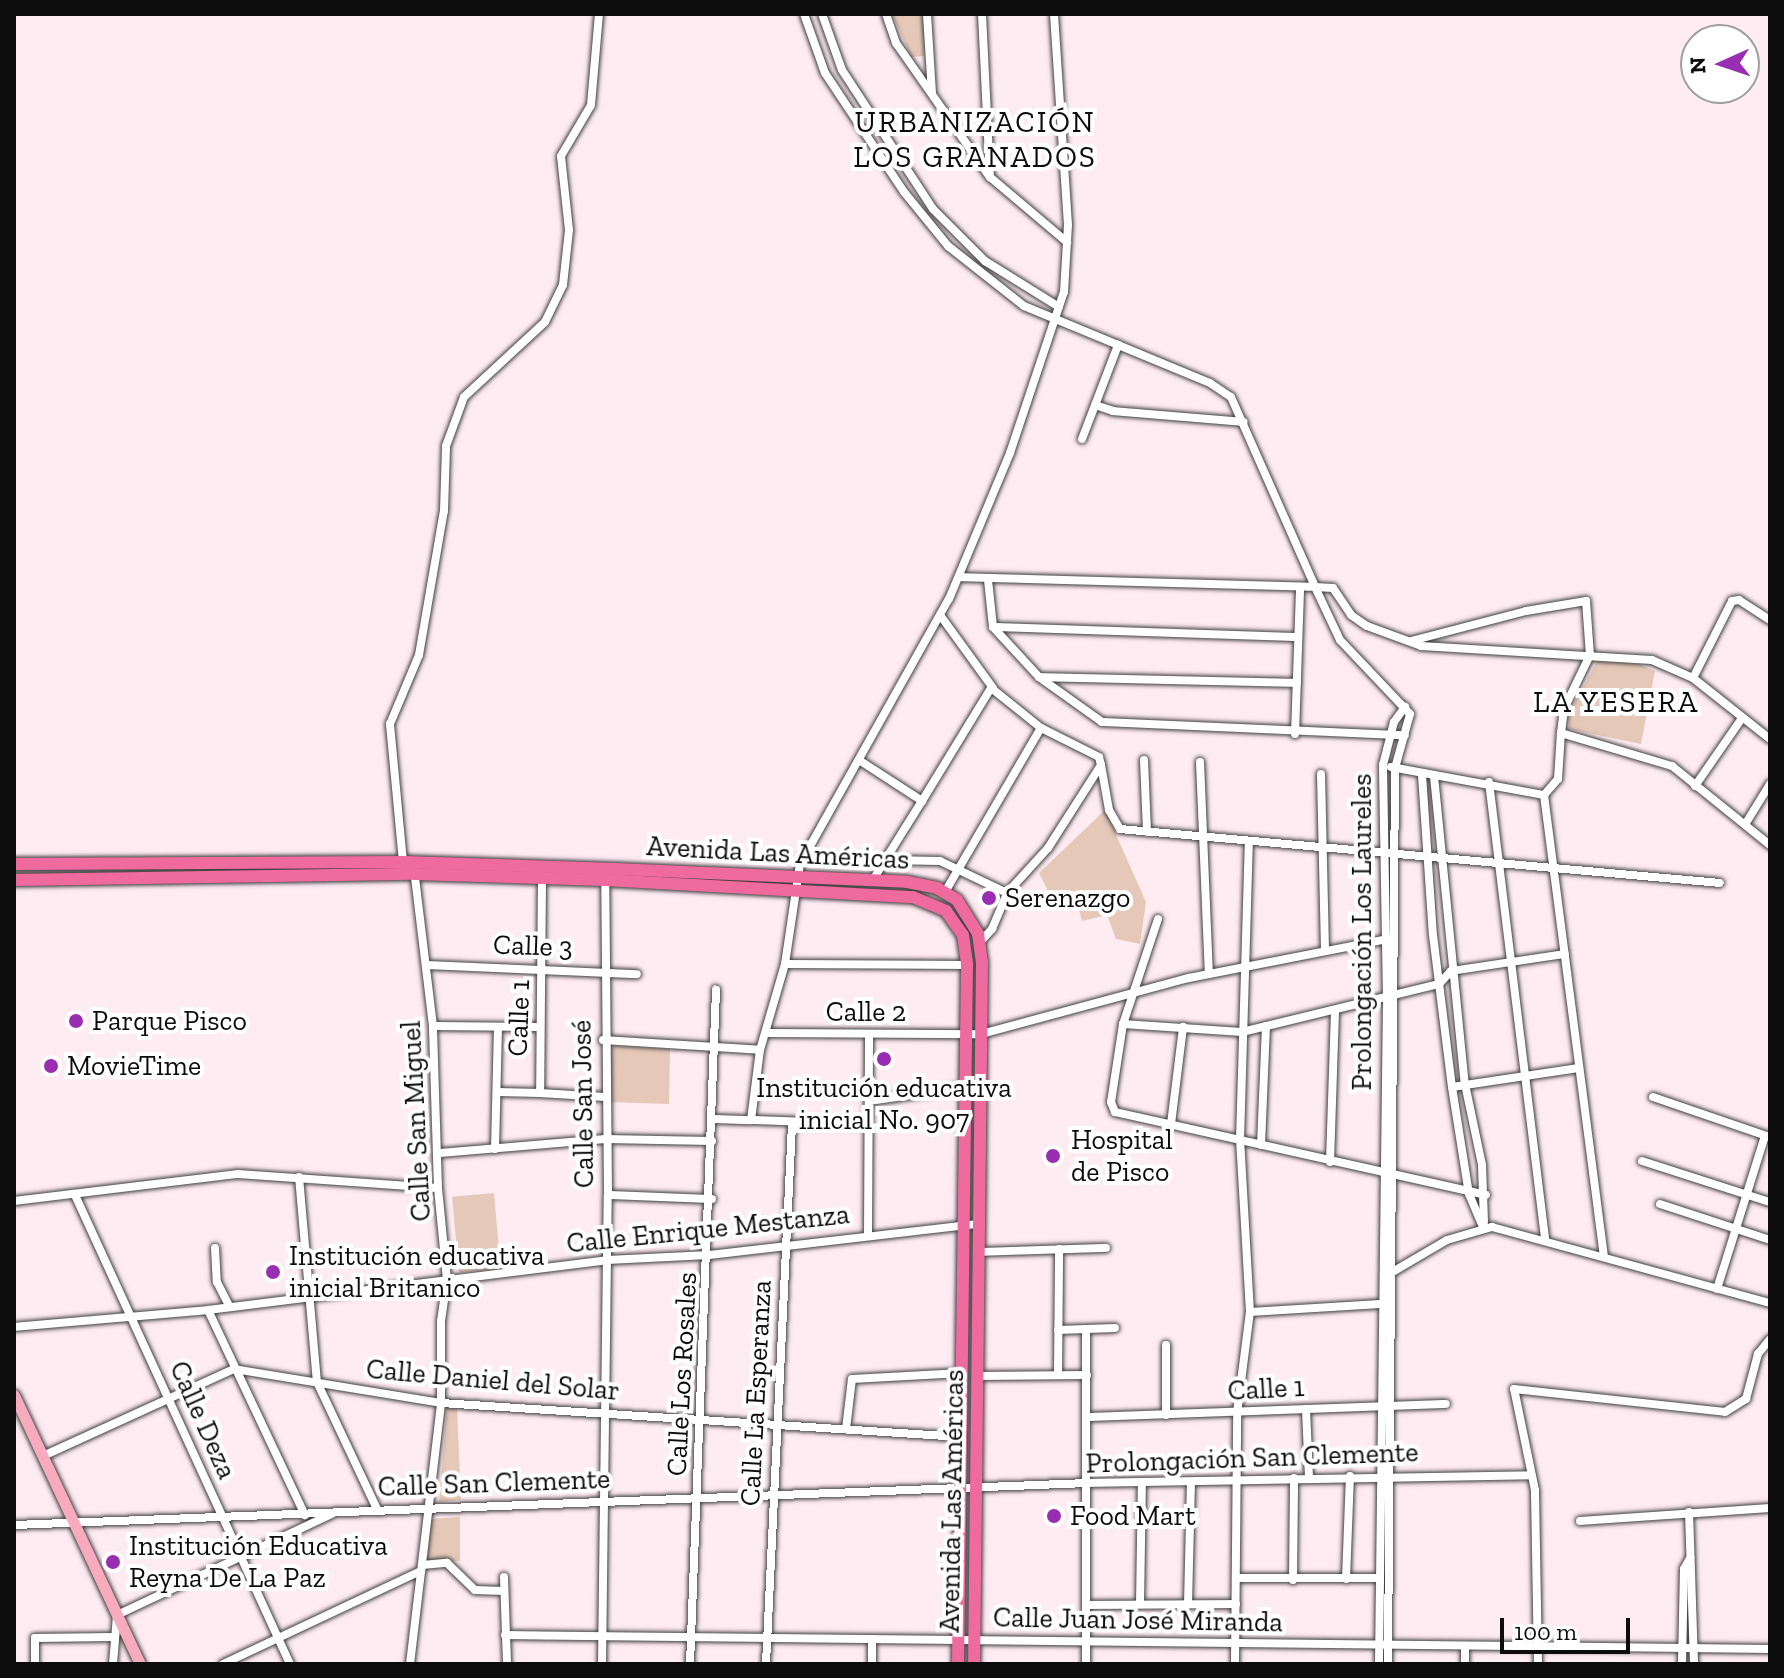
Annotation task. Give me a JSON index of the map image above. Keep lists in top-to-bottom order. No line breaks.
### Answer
{"streets":{"main road":["Avenida Las Américas"],"street":["Prolongación Los Laureles","Calle 3","Calle 2","Calle 1","Calle San José","Calle San Miguel","Calle Enrique Mestanza","Calle Los Rosales","Calle Daniel del Solar","Calle La Esperanza","Calle Deza","Prolongación San Clemente","Calle San Clemente","Calle Juan José Miranda"]},"crossings":[["Avenida Las Américas","Calle 2"],["Avenida Las Américas","Calle 1"],["Avenida Las Américas","Calle San José"],["Avenida Las Américas","Calle San Miguel"],["Avenida Las Américas","Calle Enrique Mestanza"],["Avenida Las Américas","Calle Daniel del Solar"],["Avenida Las Américas","Prolongación San Clemente"],["Avenida Las Américas","Calle San Clemente"],["Avenida Las Américas","Calle Juan José Miranda"],["Prolongación Los Laureles","Calle 2"],["Prolongación Los Laureles","Calle 1"],["Prolongación Los Laureles","Prolongación San Clemente"],["Prolongación Los Laureles","Calle Juan José Miranda"],["Calle 3","Calle 1"],["Calle 3","Calle San José"],["Calle 3","Calle San Miguel"],["Calle 1","Calle San José"],["Calle San José","Calle Enrique Mestanza"],["Calle San José","Calle Daniel del Solar"],["Calle San José","Calle San Clemente"],["Calle San José","Calle Juan José Miranda"],["Calle San Miguel","Calle Enrique Mestanza"],["Calle San Miguel","Calle Daniel del Solar"],["Calle San Miguel","Calle San Clemente"],["Calle Enrique Mestanza","Calle Los Rosales"],["Calle Enrique Mestanza","Calle La Esperanza"],["Calle Enrique Mestanza","Calle Deza"],["Calle Los Rosales","Calle Daniel del Solar"],["Calle Los Rosales","Calle San Clemente"],["Calle Los Rosales","Calle Juan José Miranda"],["Calle Daniel del Solar","Calle La Esperanza"],["Calle La Esperanza","Calle San Clemente"],["Calle La Esperanza","Calle Juan José Miranda"],["Calle Deza","Calle San Clemente"],["Prolongación San Clemente","Calle San Clemente"]],"districts":["URBANIZACIÓN LOS GRANADOS","LA YESERA"],"places":["Serenazgo","Parque Pisco","Institución educativa inicial No. 907","MovieTime","Hospital de Pisco","Institución educativa inicial Britanico","Food Mart","Institución Educativa Reyna De La Paz"],"scale_bar":"100 m","north":"left"}
